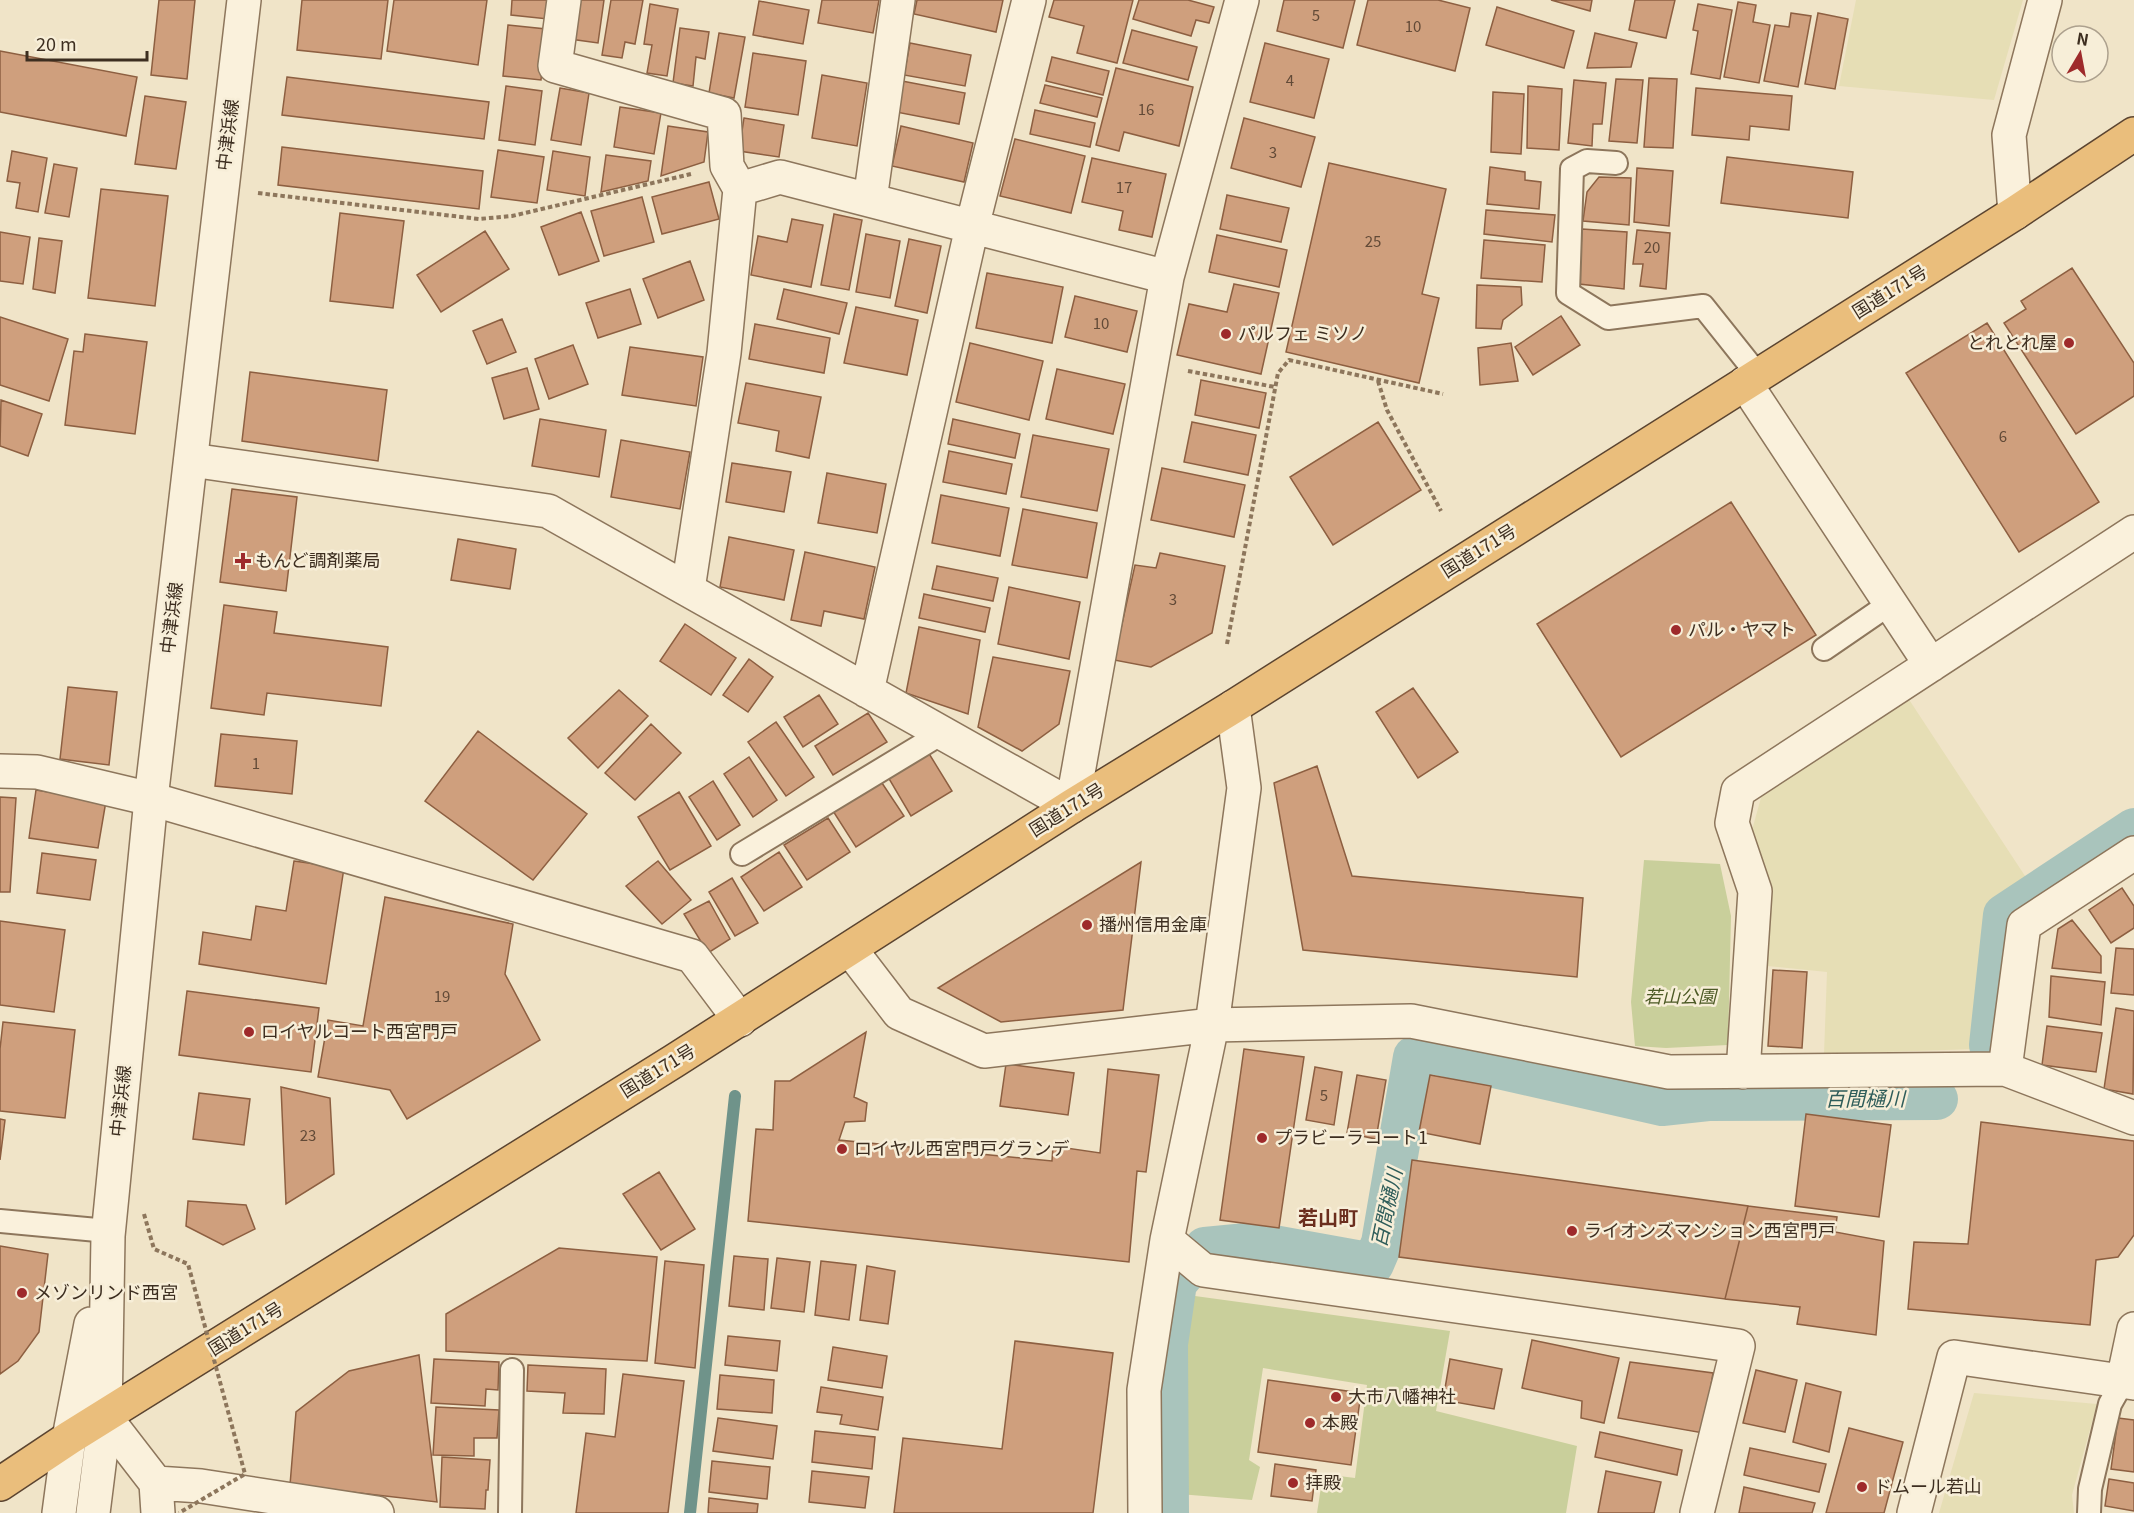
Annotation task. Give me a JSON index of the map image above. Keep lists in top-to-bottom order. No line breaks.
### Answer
{"streets":{"highway":["国道171号"],"street":["中津浜線"]},"crossings":[["中津浜線","国道171号"]],"districts":["若山町"],"water":["百間樋川"],"parks":["若山公園"],"places":{"other":["パルフェ ミソノ","とれとれ屋","パル・ヤマト","播州信用金庫","ロイヤルコート西宮門戸","プラビーラコート1","ロイヤル西宮門戸グランデ","ライオンズマンション西宮門戸","メゾンリンド西宮","大市八幡神社","本殿","拝殿","ドムール若山"],"health":["もんど調剤薬局"]},"house_numbers":["5","10","4","16","3","17","25","20","10","6","3","1","19","5","23"],"scale_bar":"20 m","north":"top"}
